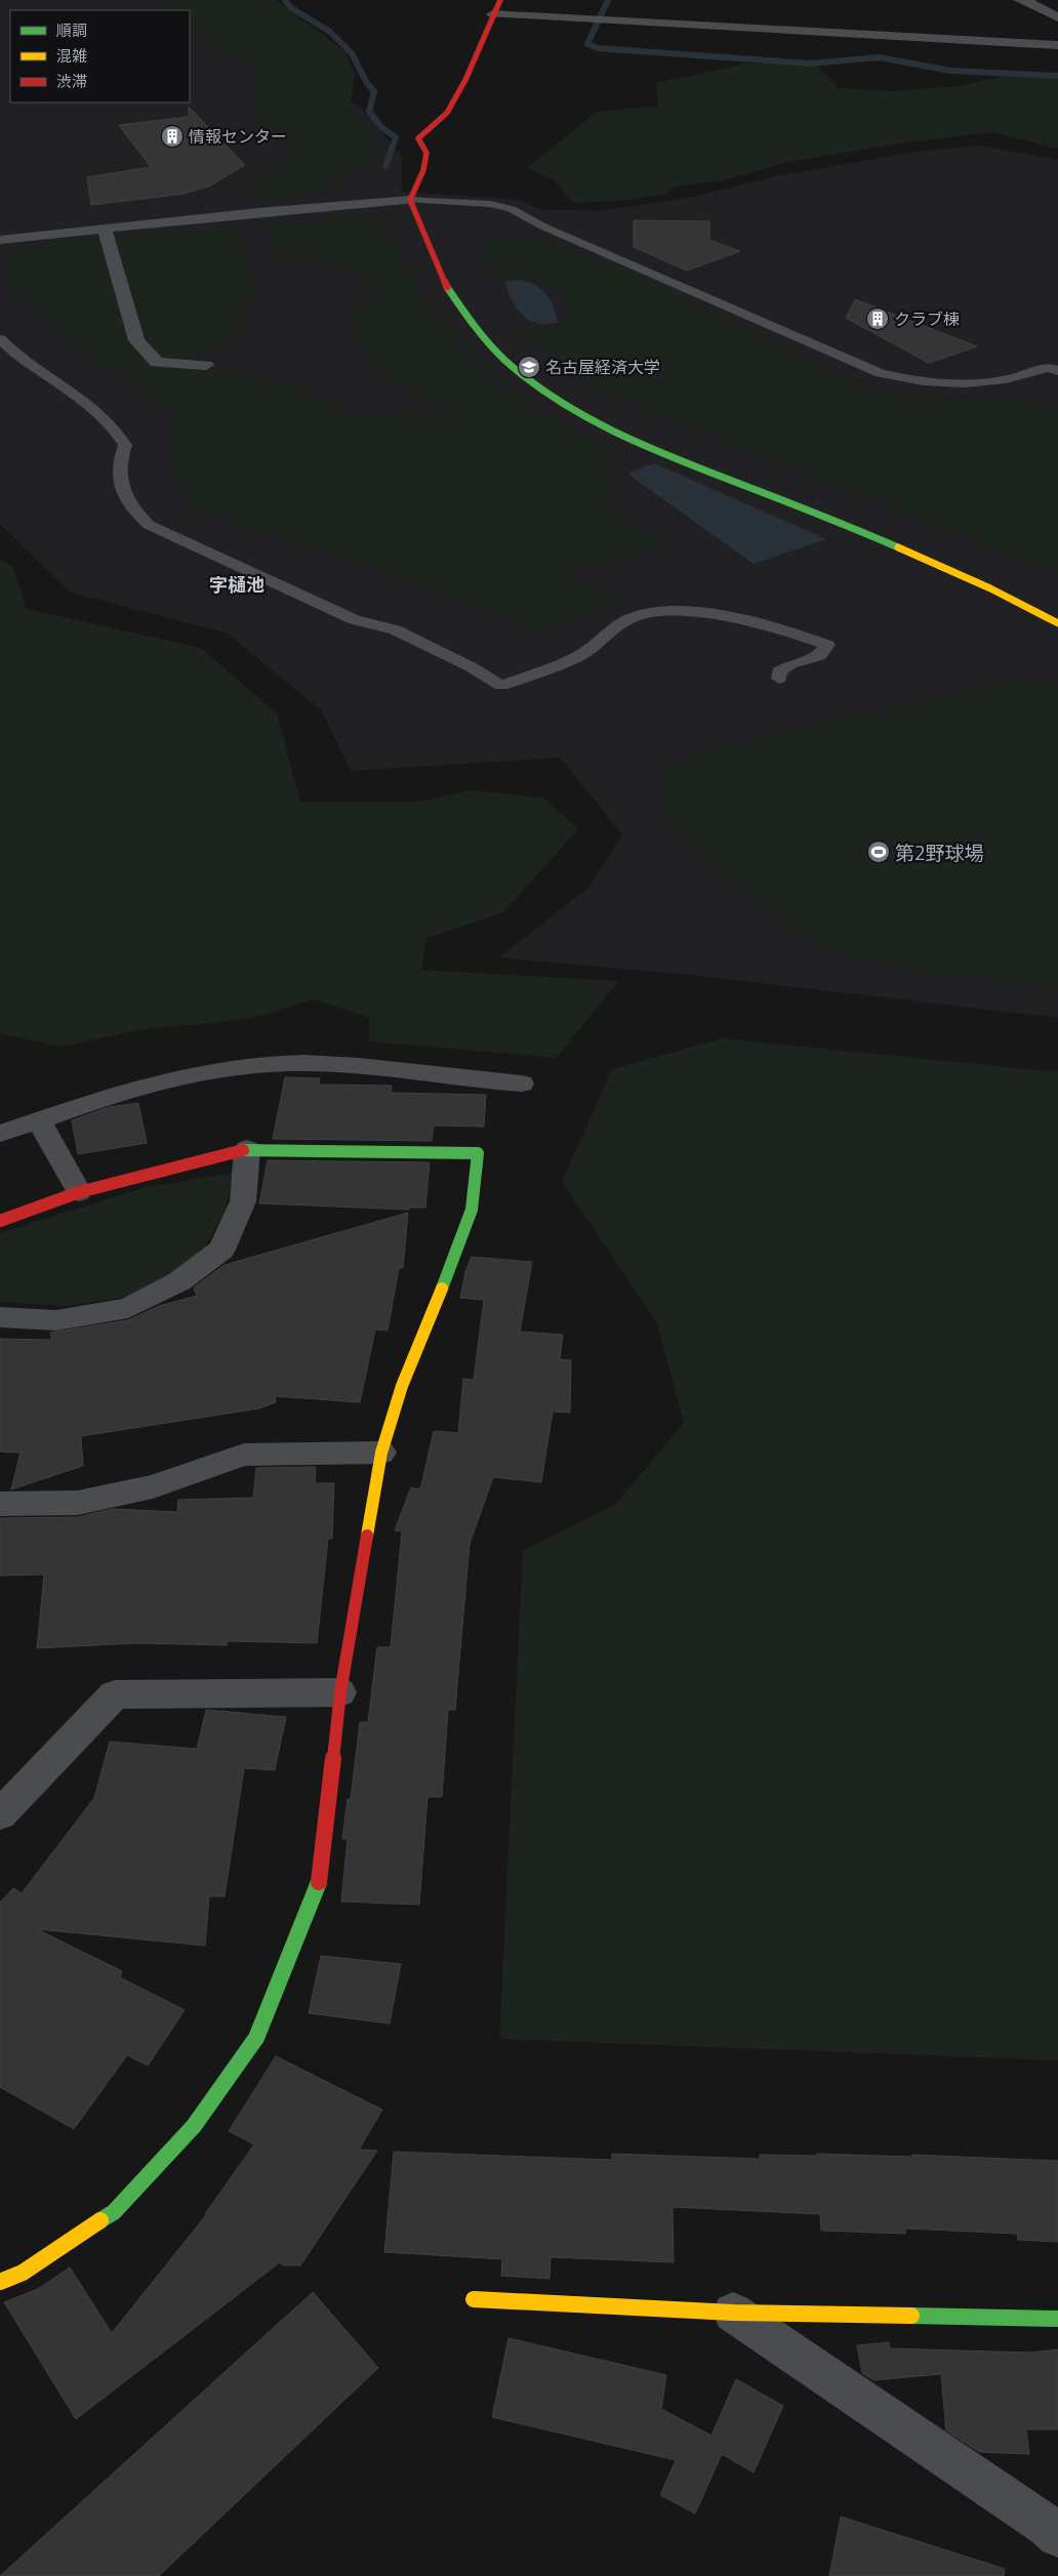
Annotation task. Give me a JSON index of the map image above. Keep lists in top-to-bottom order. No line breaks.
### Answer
{"districts":["字樋池"],"places":{"building":["情報センター","クラブ棟"],"school or university":["名古屋経済大学"],"sports":["第2野球場"]},"legend":["順調","混雑","渋滞"]}
